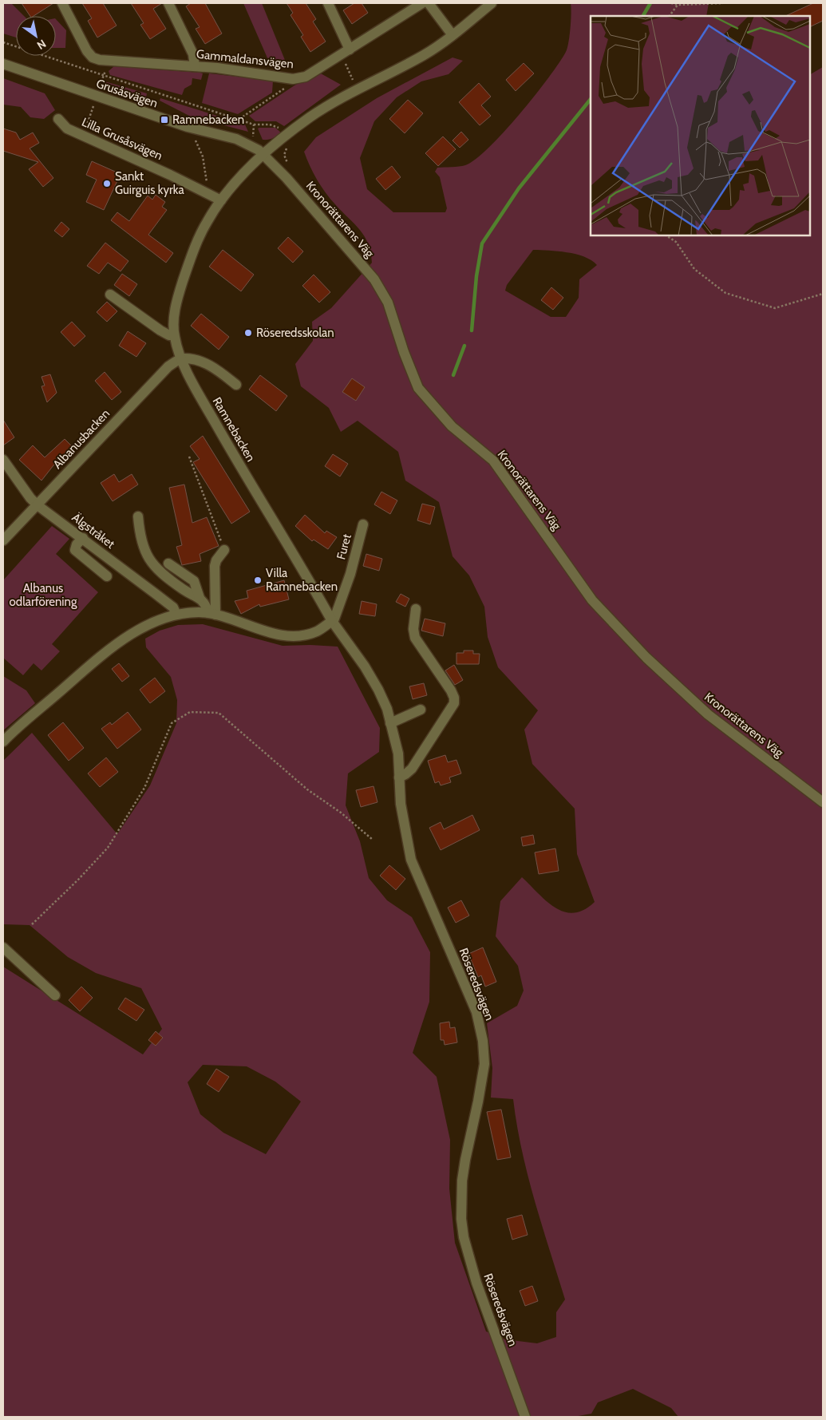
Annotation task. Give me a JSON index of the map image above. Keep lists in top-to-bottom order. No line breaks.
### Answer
{"streets":{"street":["Gammaldansvägen","Grusåsvägen","Lilla Grusåsvägen","Kronorättarens Väg","Ramnebacken","Albanusbacken","Älgstråket","Furet","Röseredsvägen"]},"crossings":[["Grusåsvägen","Kronorättarens Väg"],["Grusåsvägen","Ramnebacken"],["Lilla Grusåsvägen","Ramnebacken"],["Kronorättarens Väg","Ramnebacken"],["Ramnebacken","Albanusbacken"],["Ramnebacken","Furet"],["Ramnebacken","Röseredsvägen"],["Albanusbacken","Älgstråket"],["Furet","Röseredsvägen"]],"parks":["Albanus odlarförening"],"places":{"transit":["Ramnebacken"],"other":["Sankt Guirguis kyrka","Röseredsskolan","Villa Ramnebacken"]},"north":"bottom right"}
